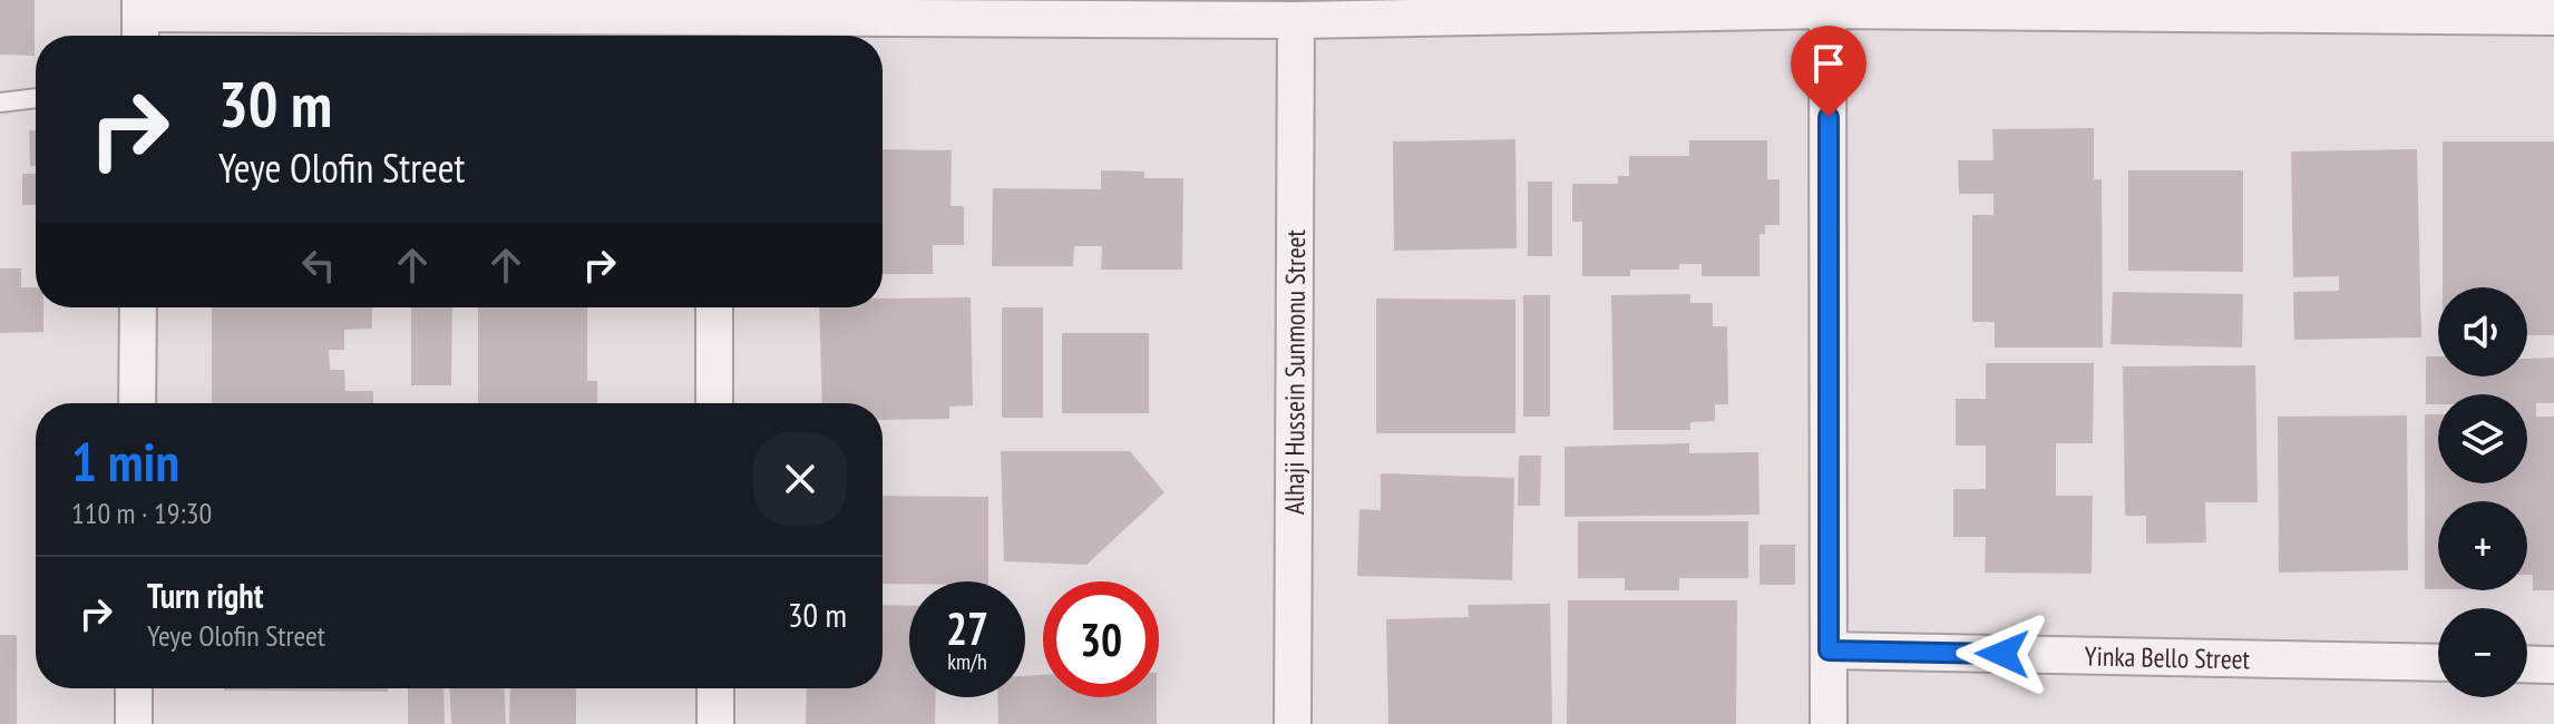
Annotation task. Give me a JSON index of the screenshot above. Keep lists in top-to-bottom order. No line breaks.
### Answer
{"streets":{"street":["Alhaji Hussein Sunmonu Street","Yinka Bello Street"]},"page":{"turn":["30 m","Yeye Olofin Street"],"map_buttons":["+","−"],"heading":["1 min","110 m · 19:30"],"list":[{"name":"Turn right","note":"Yeye Olofin Street","value":"30 m"}],"speed":"27 km/h","limit":"30"}}
